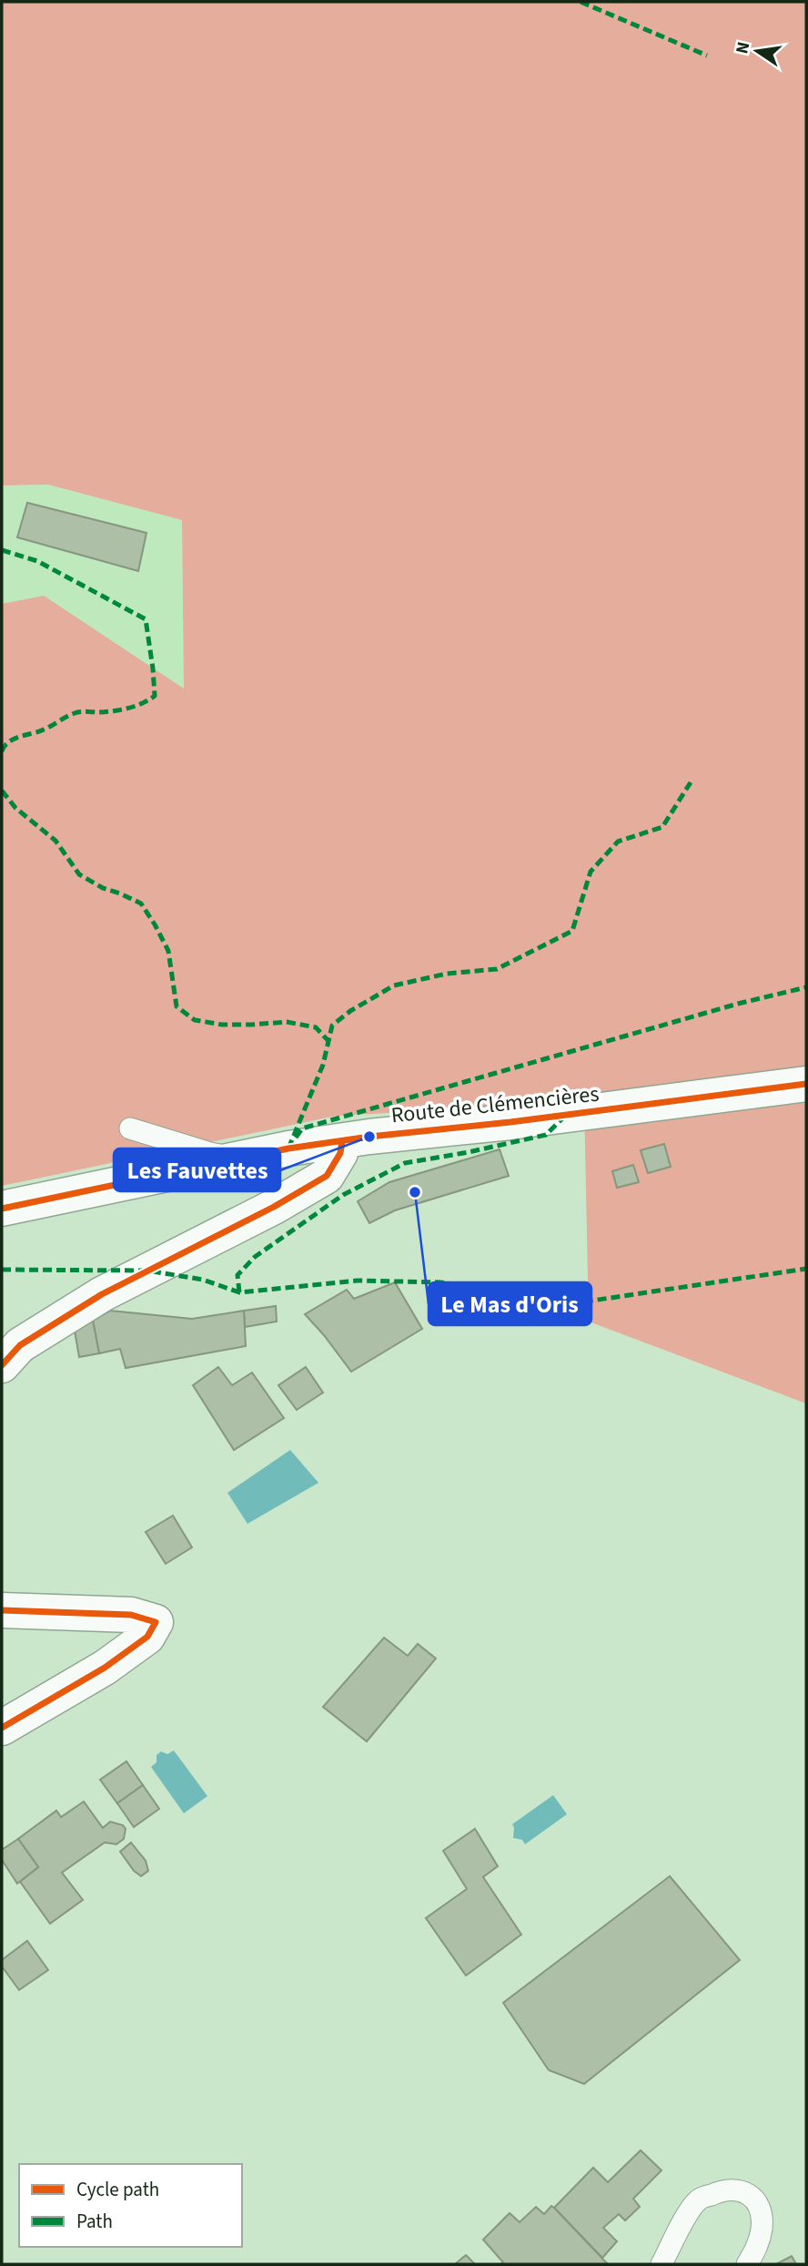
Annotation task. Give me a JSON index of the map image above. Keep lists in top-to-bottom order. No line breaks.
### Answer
{"streets":{"street":["Route de Clémencières"]},"places":["Les Fauvettes","Le Mas d'Oris"],"legend":["Cycle path","Path"],"north":"left"}
